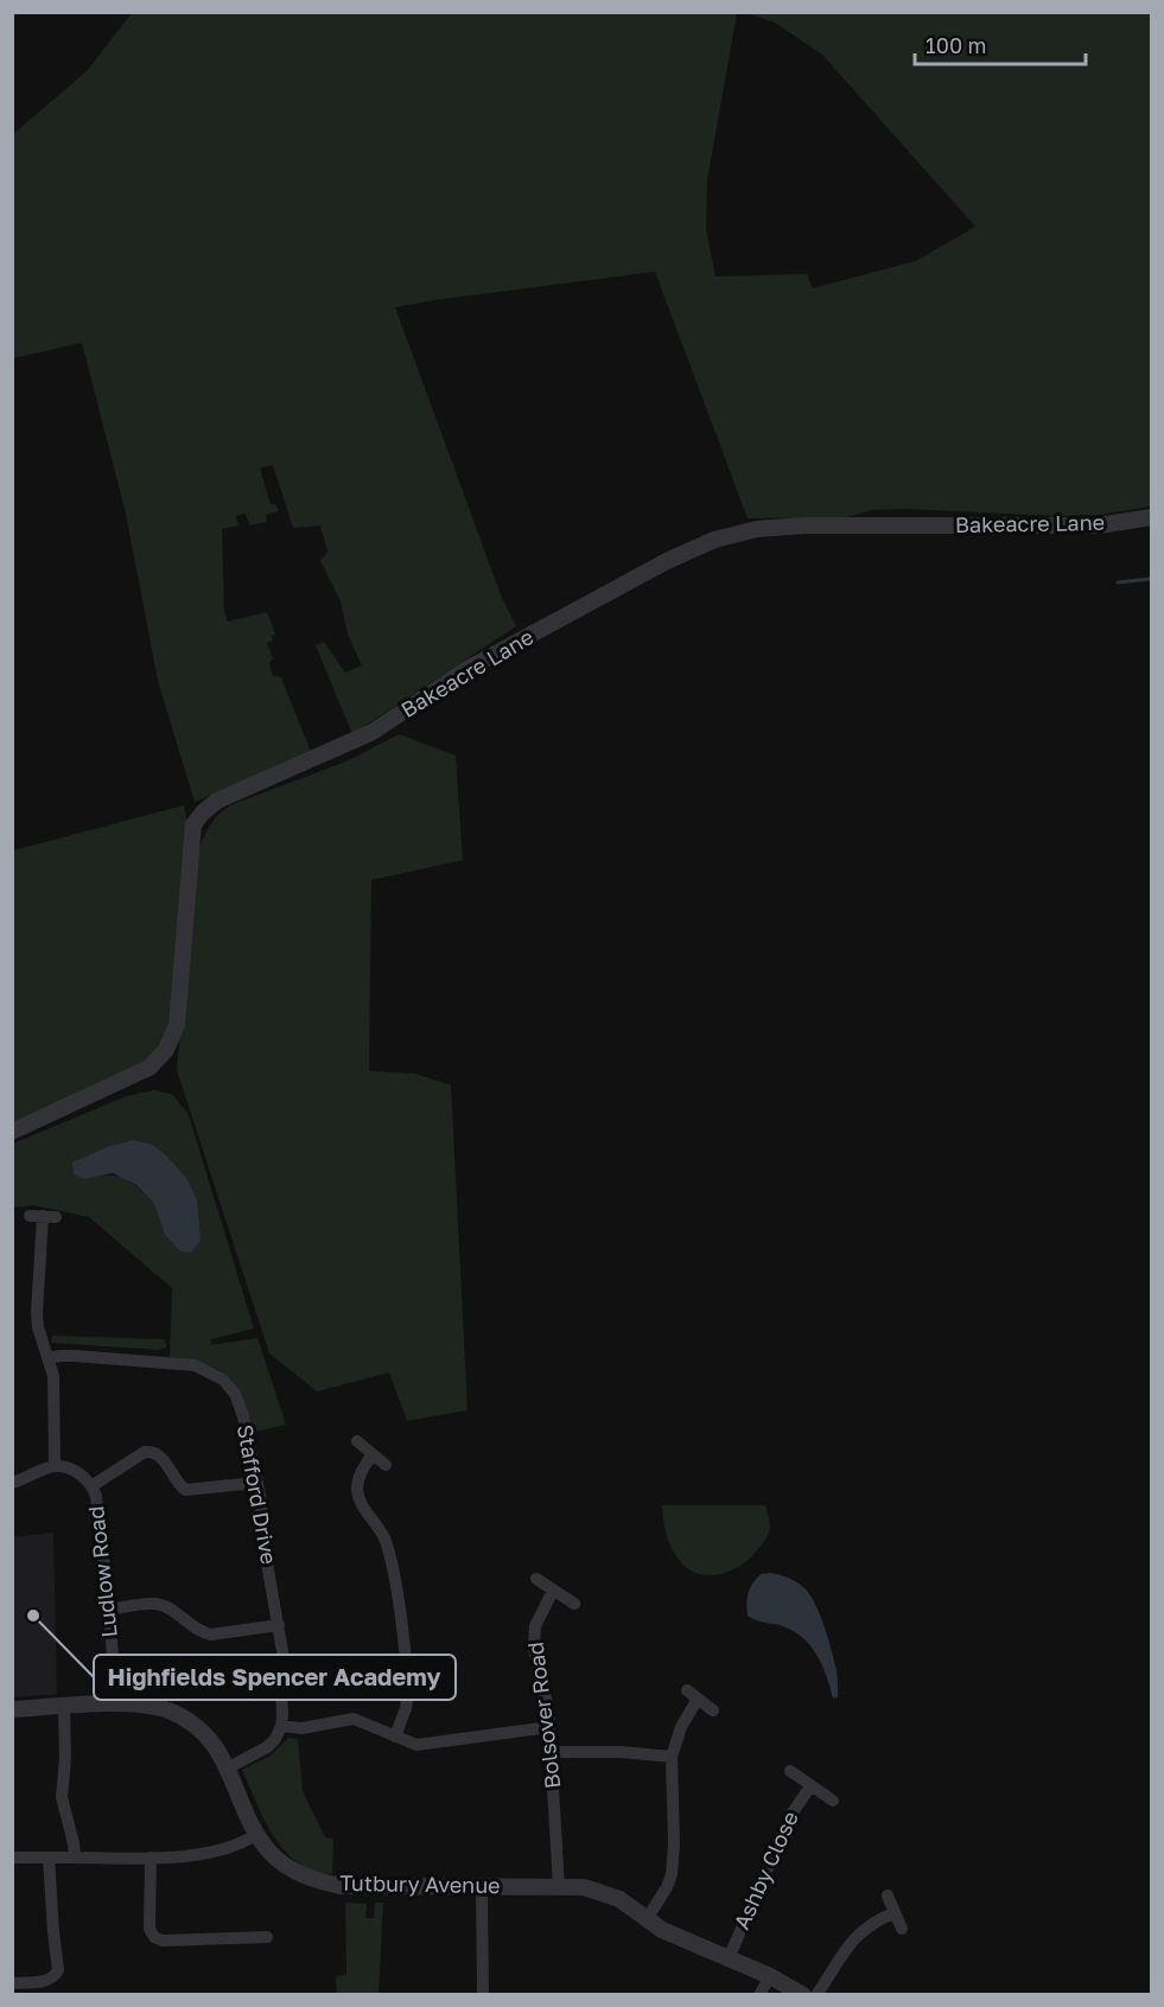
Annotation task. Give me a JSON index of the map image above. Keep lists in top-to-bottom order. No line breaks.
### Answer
{"streets":{"street":["Bakeacre Lane","Stafford Drive","Ludlow Road","Bolsover Road","Ashby Close","Tutbury Avenue"]},"crossings":[["Ludlow Road","Tutbury Avenue"],["Bolsover Road","Tutbury Avenue"],["Ashby Close","Tutbury Avenue"]],"places":["Highfields Spencer Academy"],"scale_bar":"100 m"}
